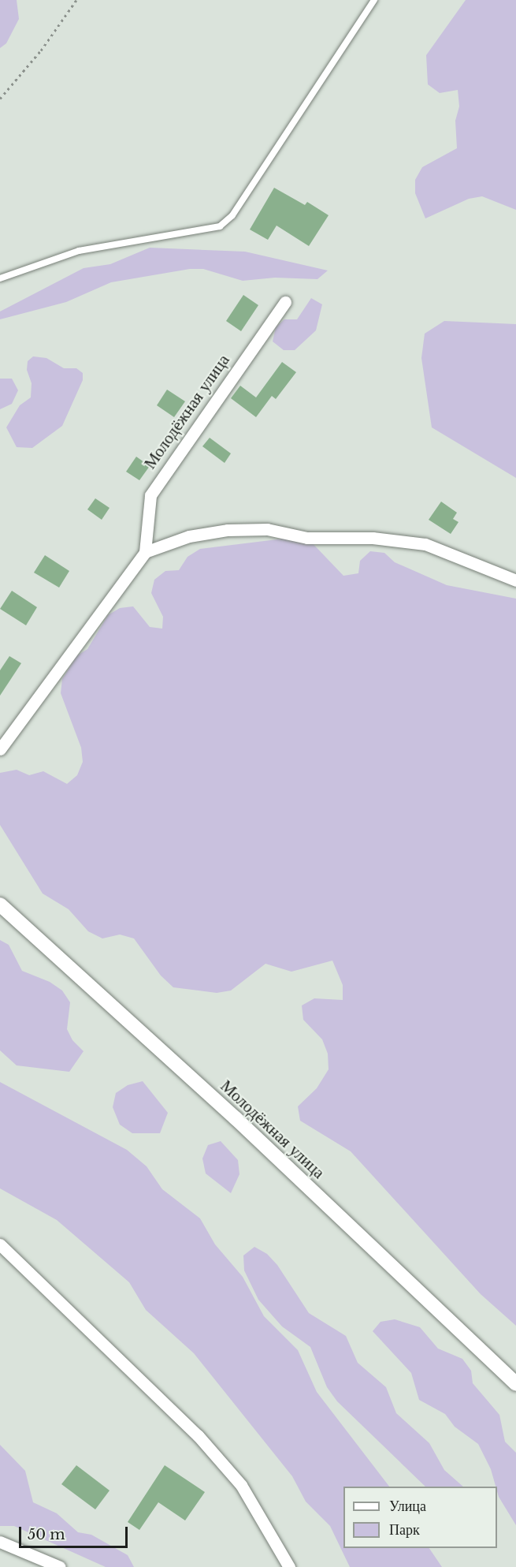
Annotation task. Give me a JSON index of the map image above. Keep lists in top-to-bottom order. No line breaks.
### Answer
{"streets":{"street":["Молодёжная улица"]},"legend":["Улица","Парк"],"scale_bar":"50 m"}
